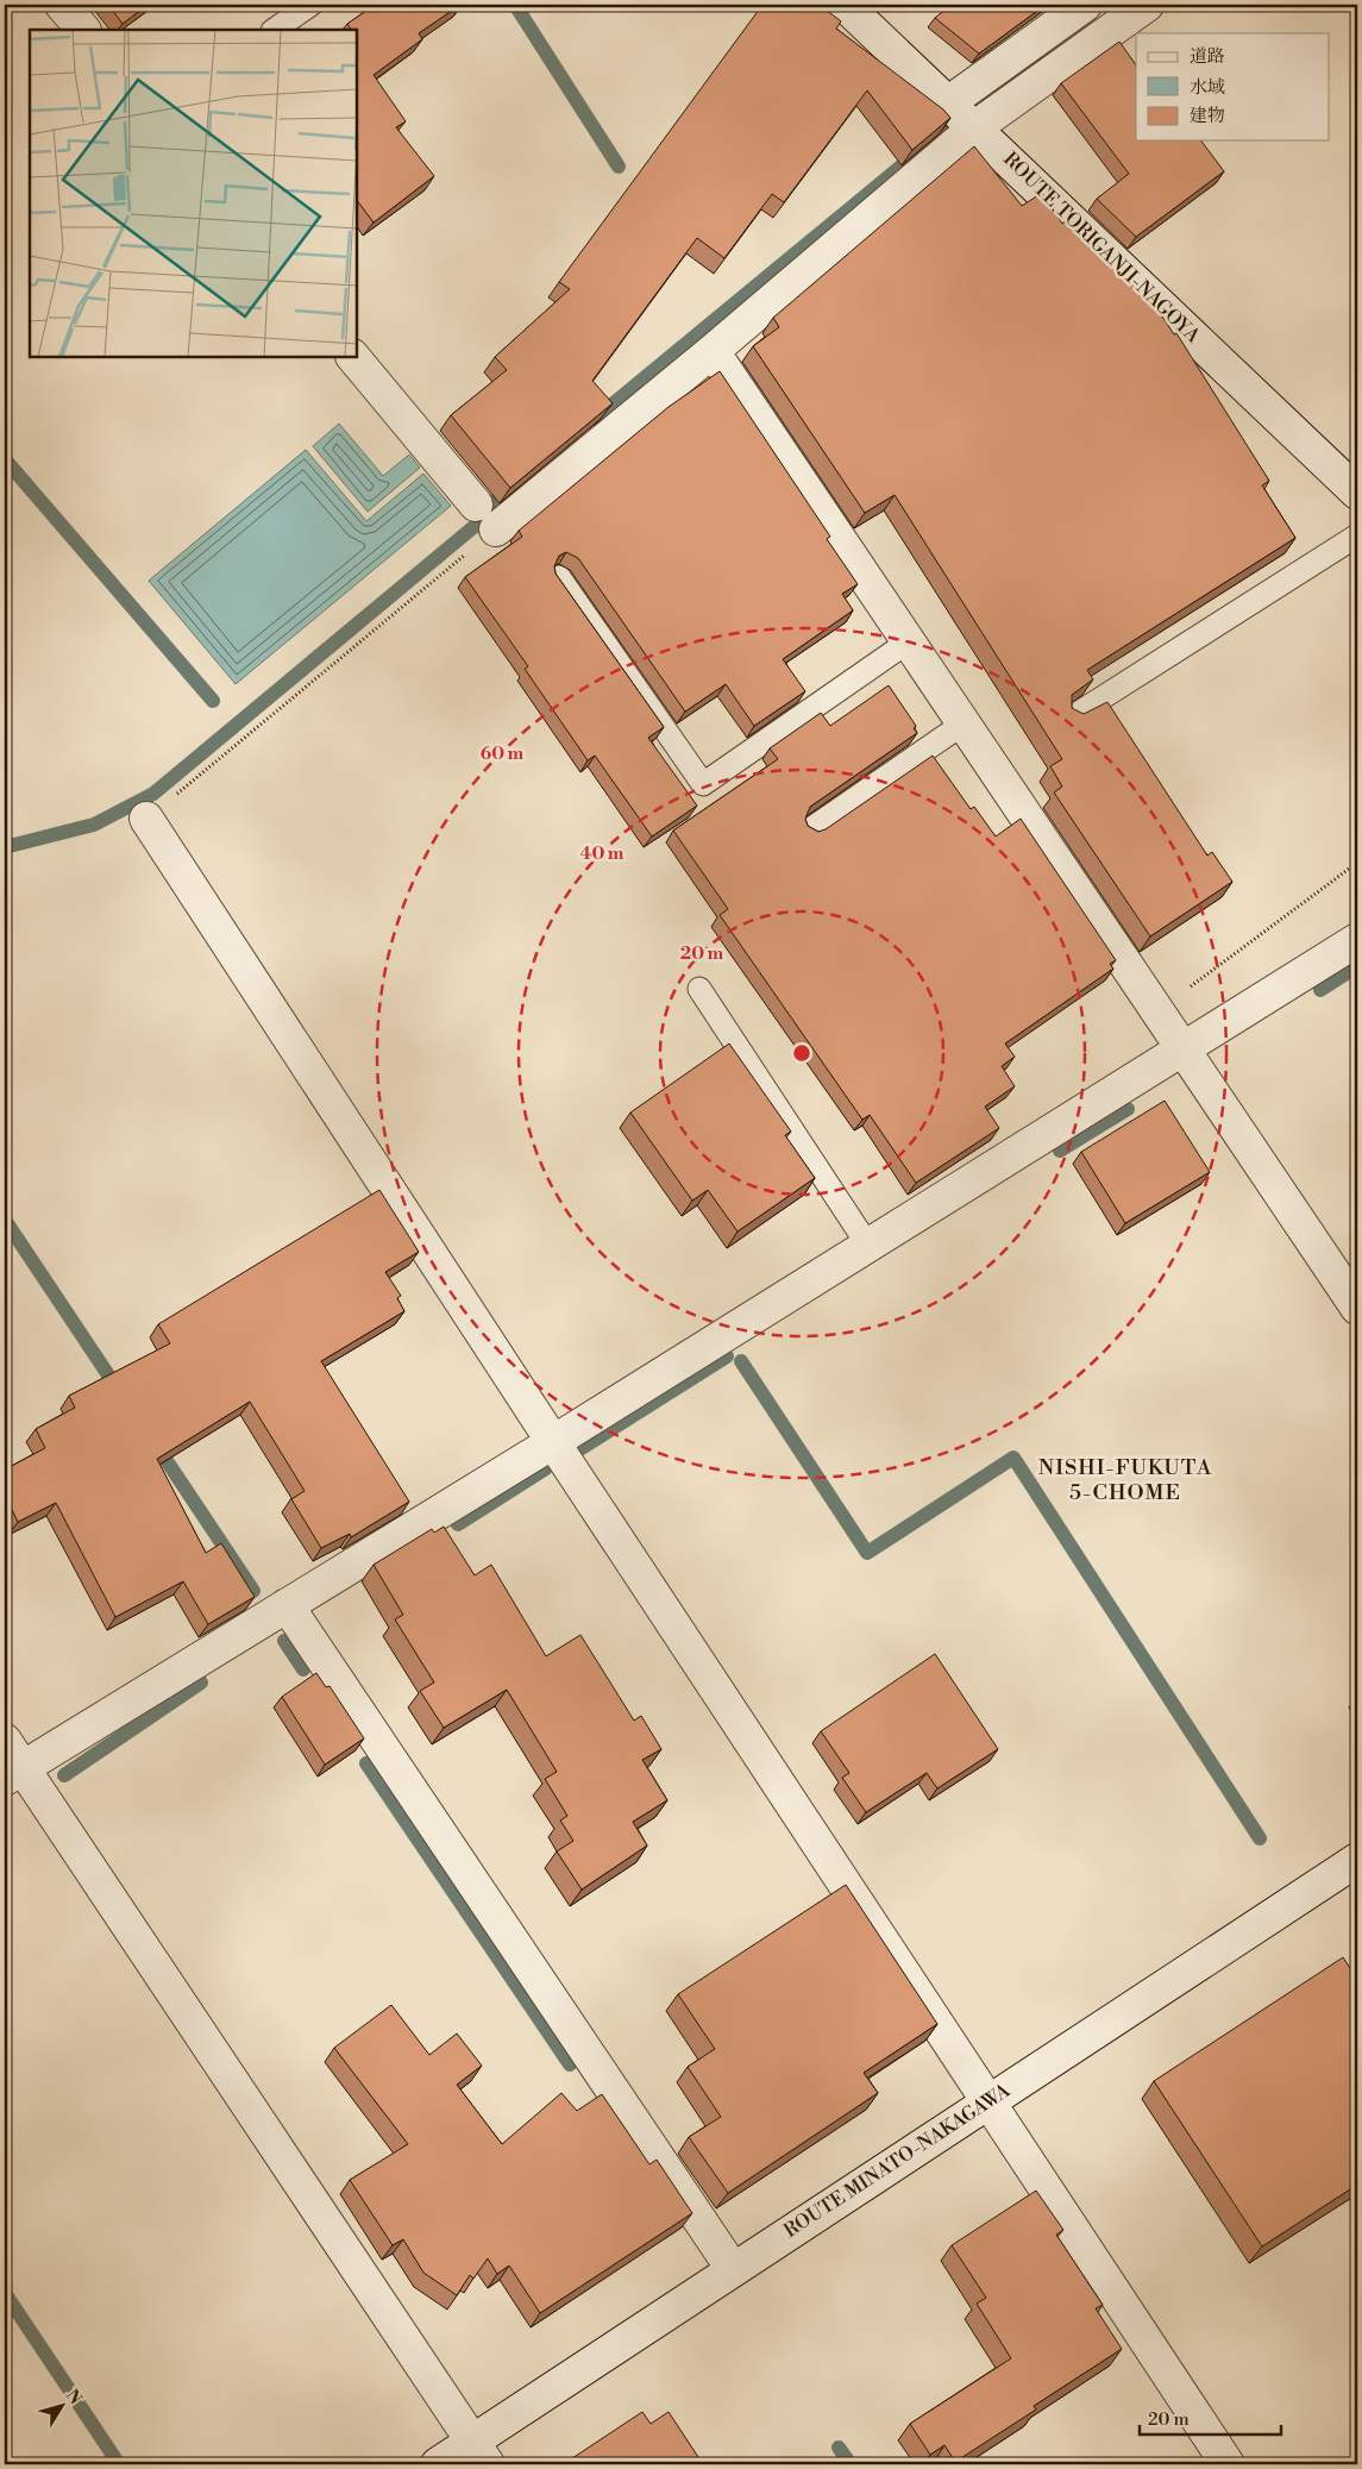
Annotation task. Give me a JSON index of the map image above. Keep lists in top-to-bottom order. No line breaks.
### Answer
{"streets":{"street":["ROUTE TORIGANJI-NAGOYA","ROUTE MINATO-NAKAGAWA"]},"districts":["NISHI-FUKUTA 5-CHOME"],"legend":["道路","水域","建物"],"scale_bar":"20 m","north":"top right","rings":["60 m","40 m","20 m"]}
